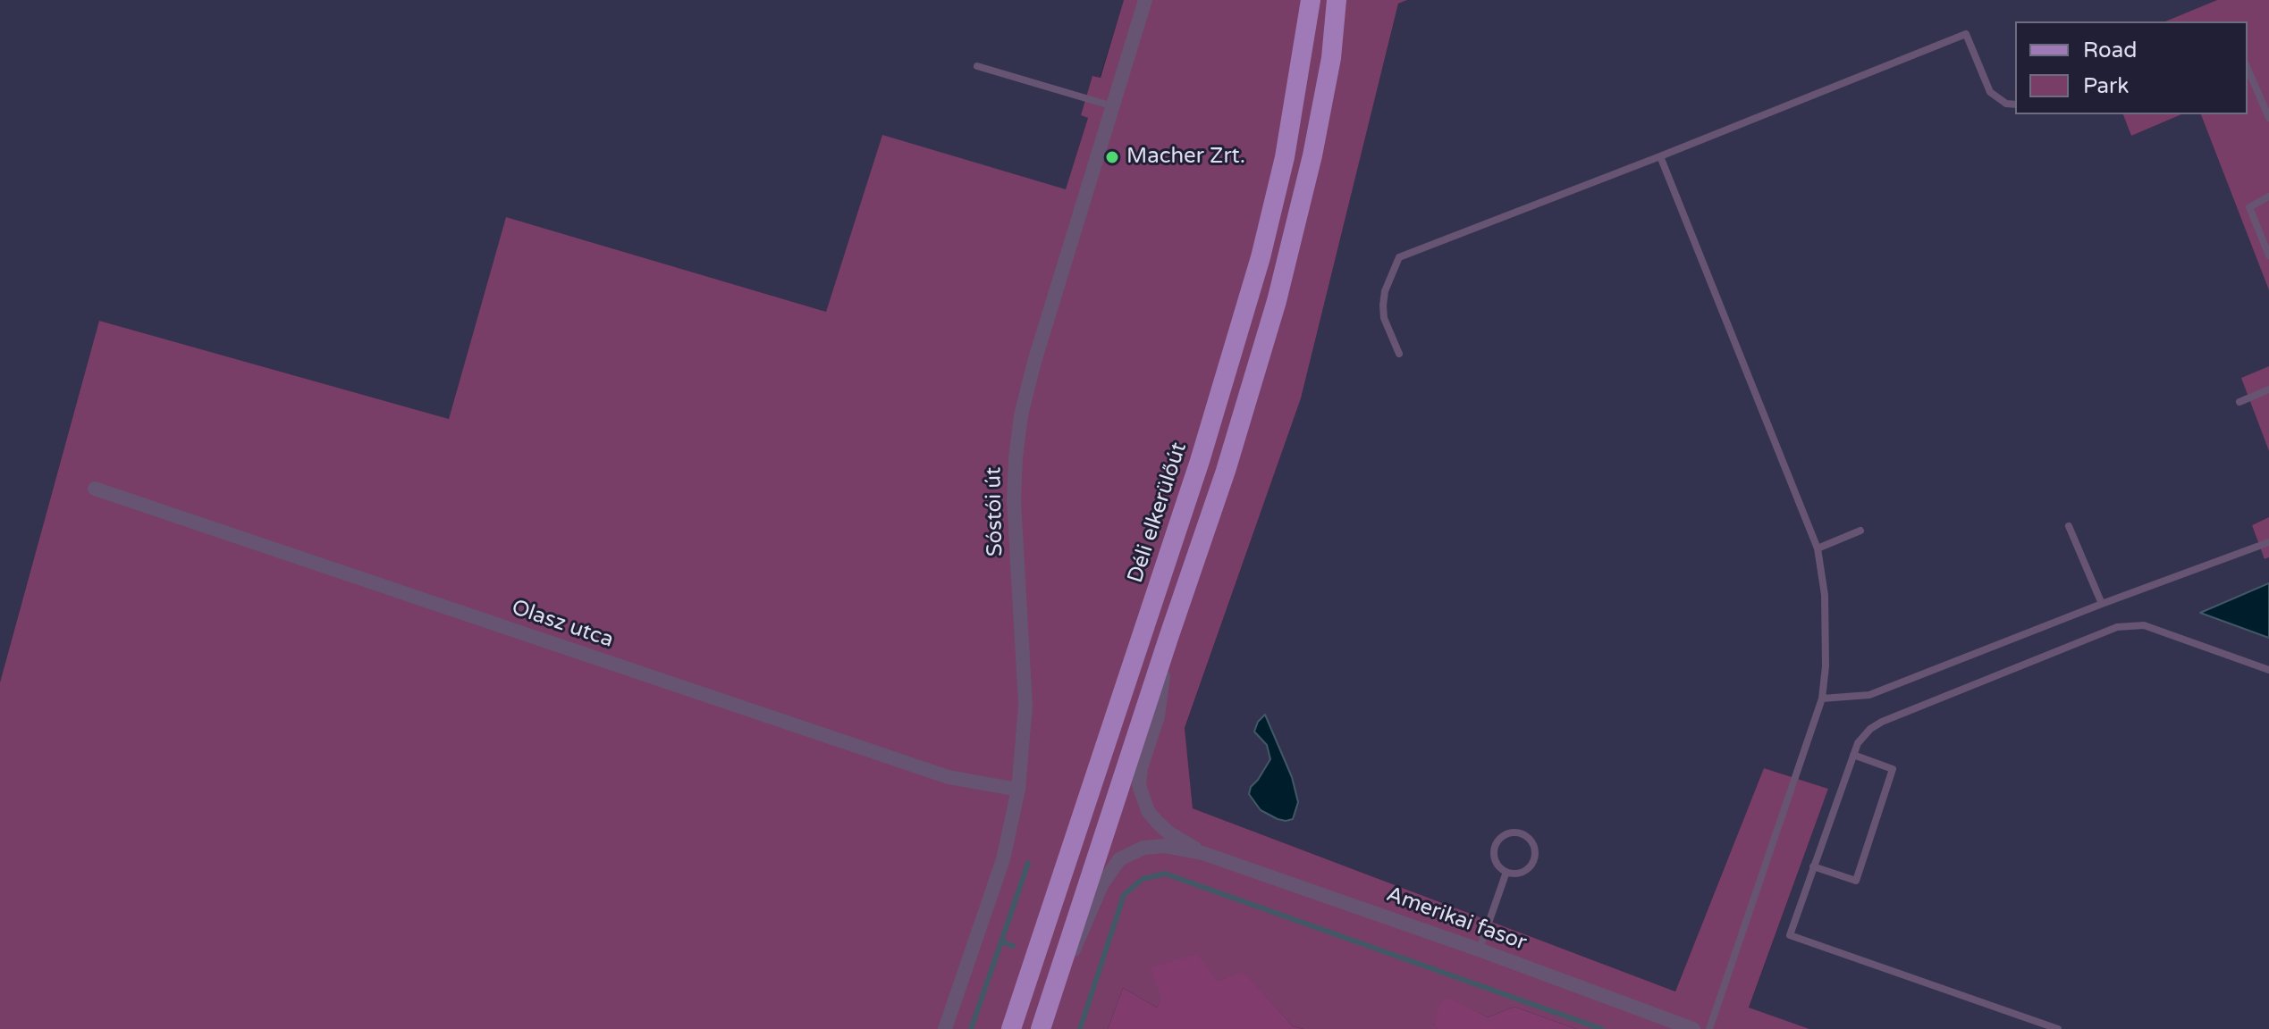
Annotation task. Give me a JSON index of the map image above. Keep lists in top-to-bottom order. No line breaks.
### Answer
{"streets":{"main road":["Déli elkerülőút"],"street":["Sóstói út","Olasz utca","Amerikai fasor"]},"crossings":[["Sóstói út","Olasz utca"]],"places":["Macher Zrt."],"legend":["Road","Park"]}
